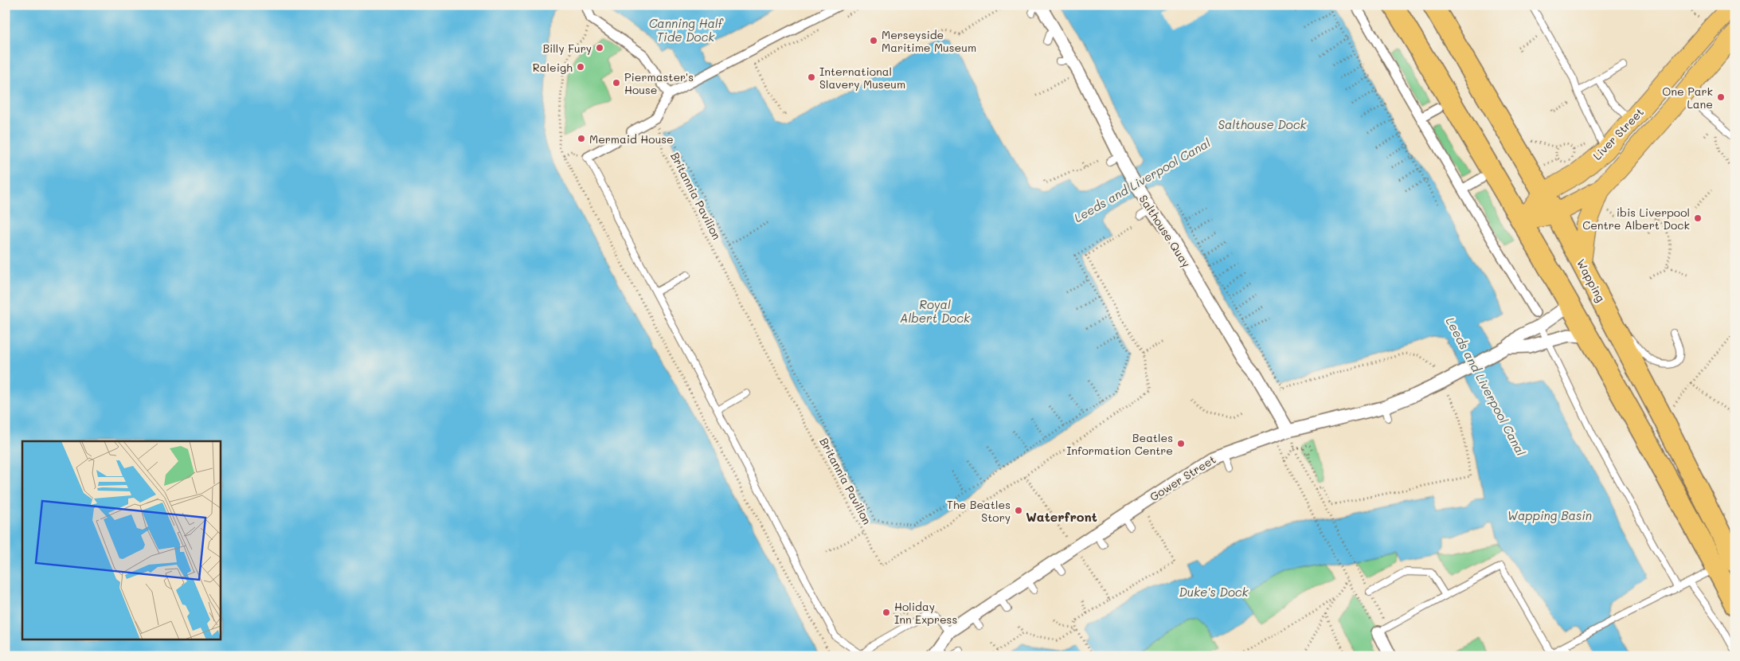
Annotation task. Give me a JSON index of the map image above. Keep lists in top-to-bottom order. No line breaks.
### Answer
{"streets":{"highway":["Wapping"],"main road":["Liver Street"],"street":["Salthouse Quay","Gower Street"],"path":["Britannia Pavilion"]},"crossings":[["Liver Street","Wapping"],["Salthouse Quay","Gower Street"]],"districts":["Waterfront"],"water":["Canning Half Tide Dock","Salthouse Dock","Leeds and Liverpool Canal","Royal Albert Dock","Wapping Basin","Duke's Dock"],"places":["Merseyside Maritime Museum","Billy Fury","Raleigh","International Slavery Museum","Piermaster's House","One Park Lane","Mermaid House","ibis Liverpool Centre Albert Dock","Beatles Information Centre","The Beatles Story","Holiday Inn Express"]}
